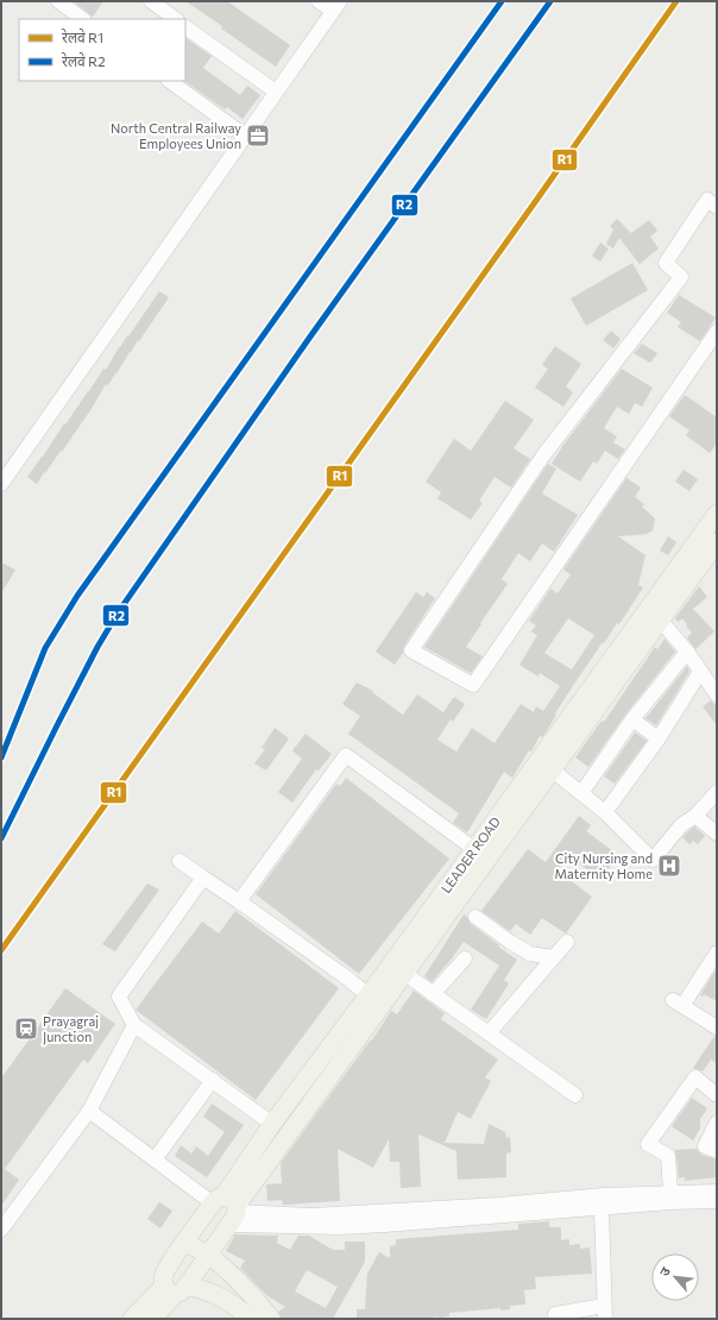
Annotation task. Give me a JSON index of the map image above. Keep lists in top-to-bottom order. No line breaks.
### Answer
{"streets":{"main road":["LEADER ROAD"]},"places":{"office":["North Central Railway Employees Union"],"hospital":["City Nursing and Maternity Home"],"station":["Prayagraj Junction"]},"lines":["rail line R1","rail line R2"],"legend":["रेलवे R1","रेलवे R2"],"north":"top left"}
